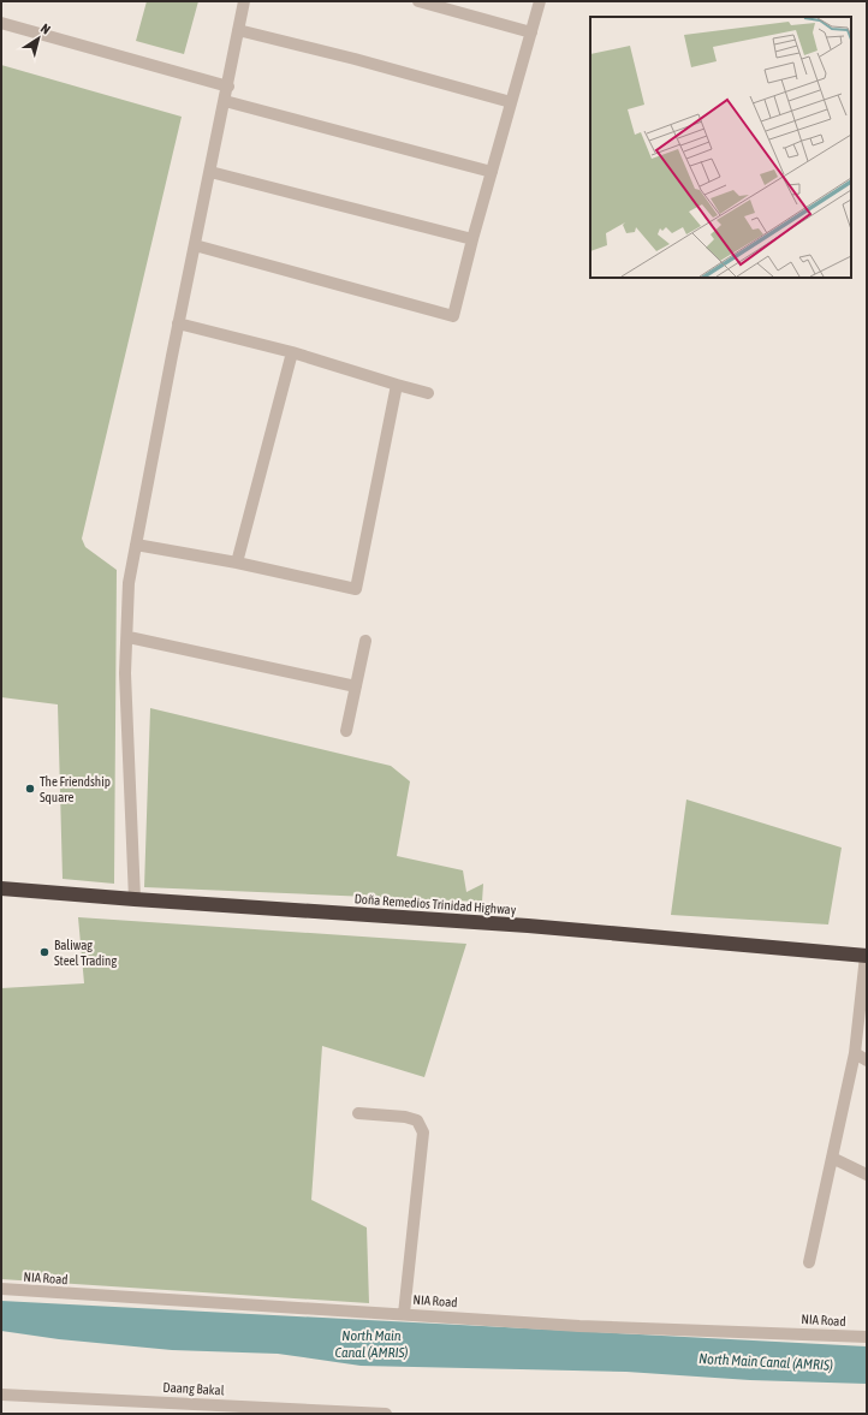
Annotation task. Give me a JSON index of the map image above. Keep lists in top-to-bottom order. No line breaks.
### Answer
{"streets":{"highway":["Doña Remedios Trinidad Highway"],"street":["NIA Road","Daang Bakal"]},"water":["North Main Canal (AMRIS)"],"places":["The Friendship Square","Baliwag Steel Trading"],"north":"top right"}
